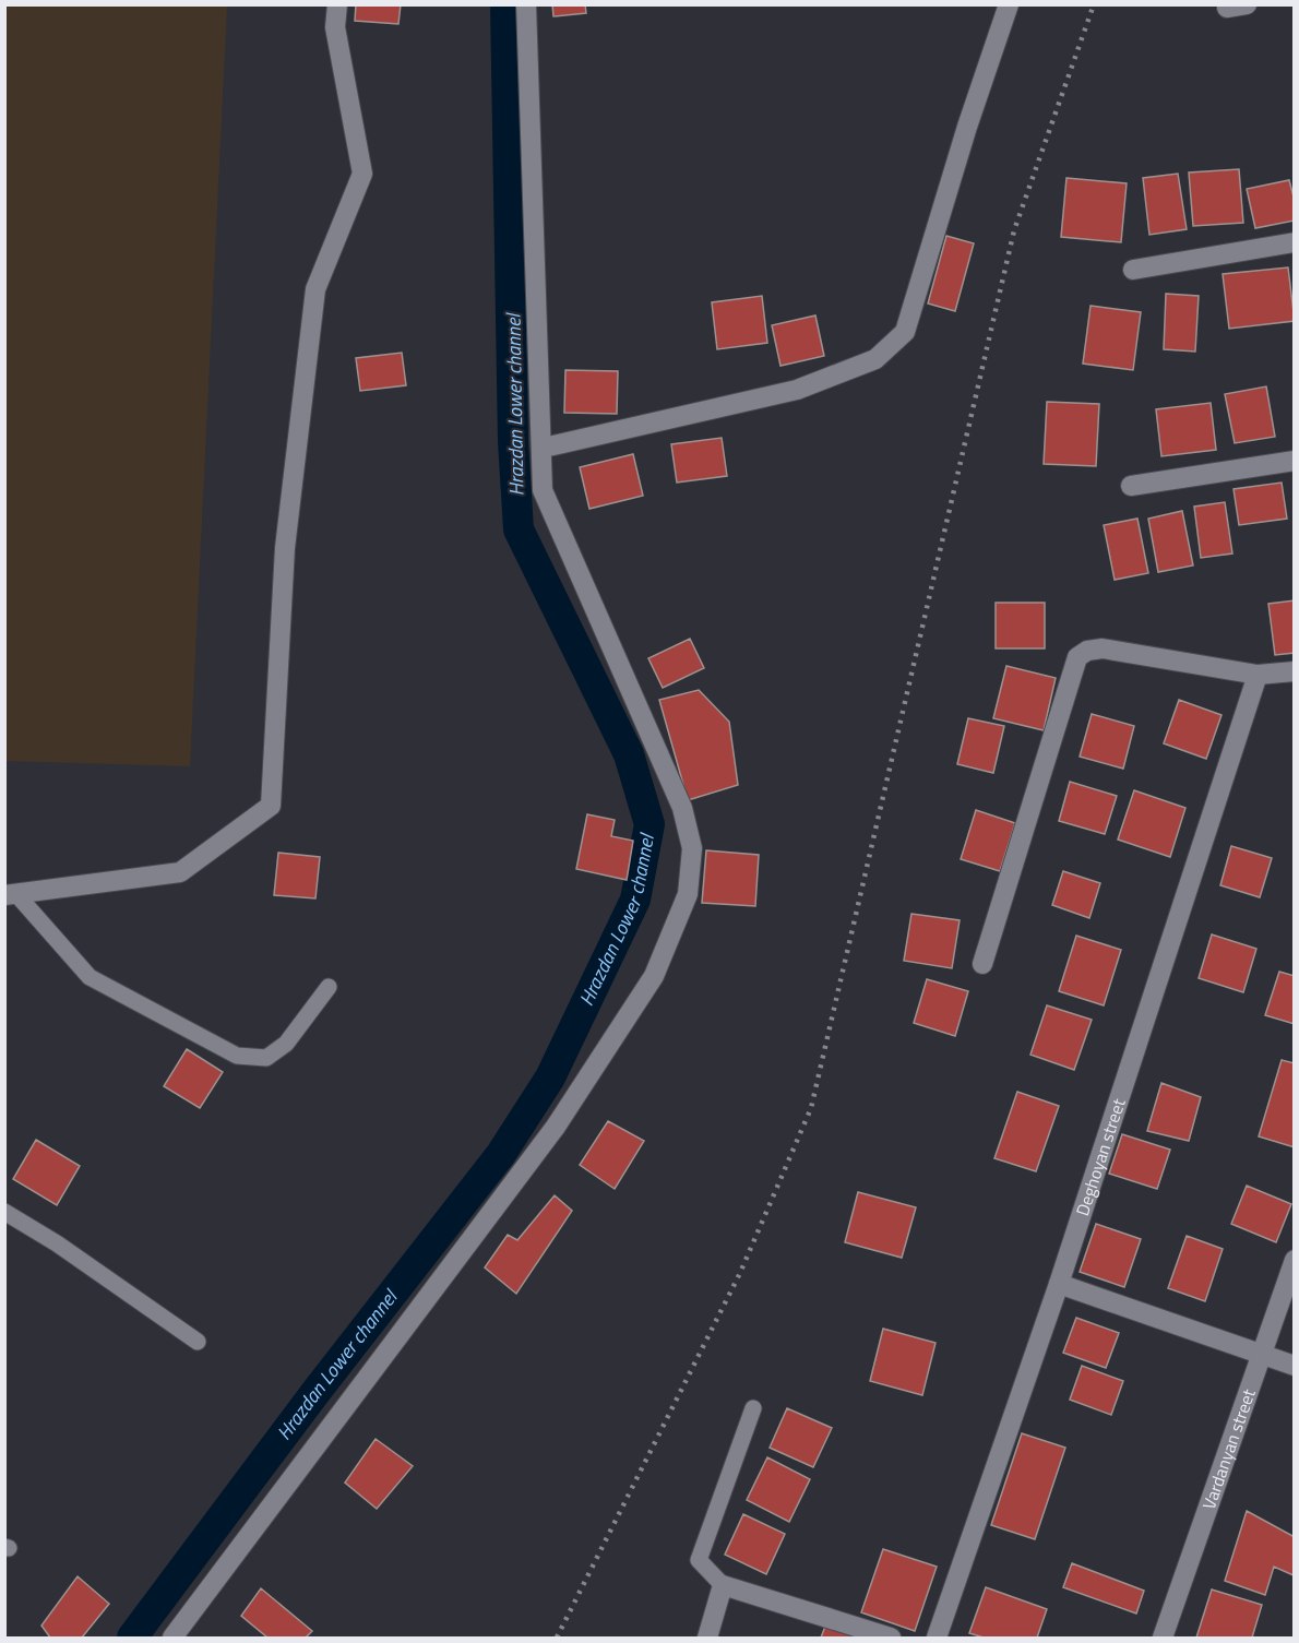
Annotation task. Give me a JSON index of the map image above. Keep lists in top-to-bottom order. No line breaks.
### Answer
{"streets":{"street":["Deghoyan street","Vardanyan street"]},"water":["Hrazdan Lower channel"]}
